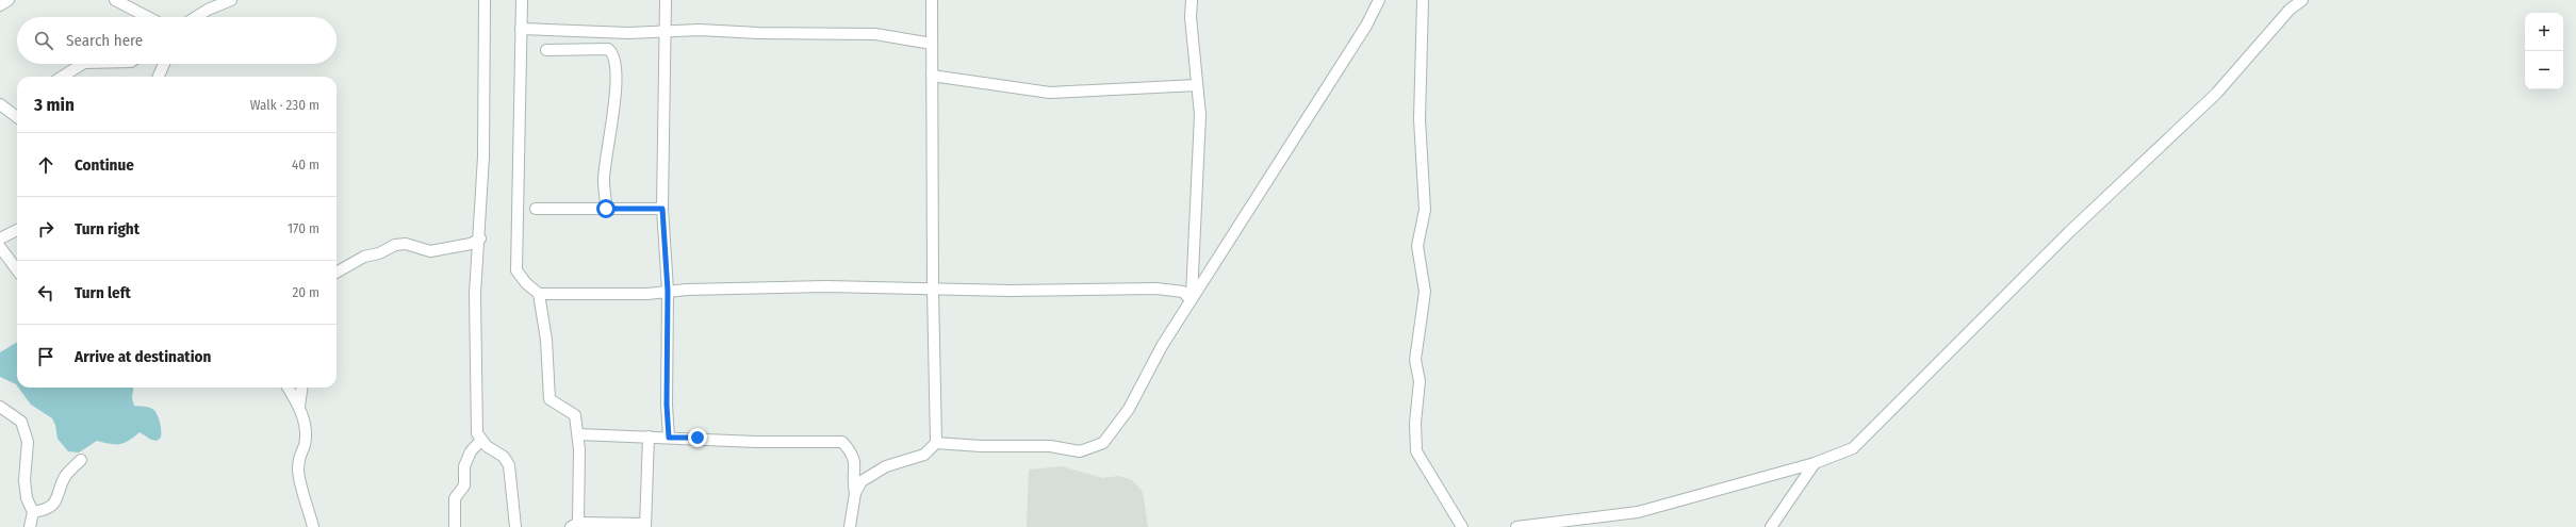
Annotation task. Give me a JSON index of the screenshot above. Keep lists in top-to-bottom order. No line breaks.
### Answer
{"page":{"map_buttons":["+","−"],"search":"Search here","heading":["3 min","Walk · 230 m"],"list":[["Continue","40 m"],["Turn right","170 m"],["Turn left","20 m"],"Arrive at destination"]}}
